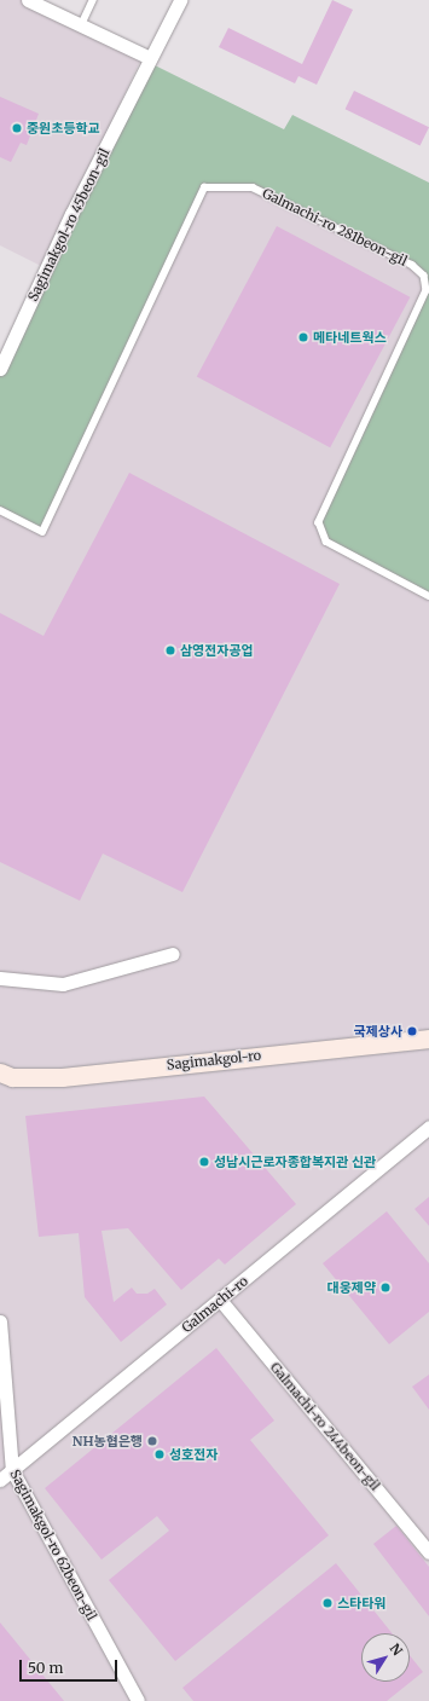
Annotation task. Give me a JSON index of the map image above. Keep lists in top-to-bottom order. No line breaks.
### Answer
{"streets":{"street":["Sagimakgol-ro 45beon-gil","Sagimakgol-ro","Galmachi-ro","Galmachi-ro 244beon-gil","Sagimakgol-ro 62beon-gil"],"lane":["Galmachi-ro 281beon-gil"]},"crossings":[["Galmachi-ro","Galmachi-ro 244beon-gil"],["Galmachi-ro","Sagimakgol-ro 62beon-gil"]],"places":["중원초등학교","메타네트웍스","삼영전자공업","국제상사","성남시근로자종합복지관 신관","대웅제약","NH농협은행","성호전자","스타타워"],"scale_bar":"50 m","north":"top right"}
